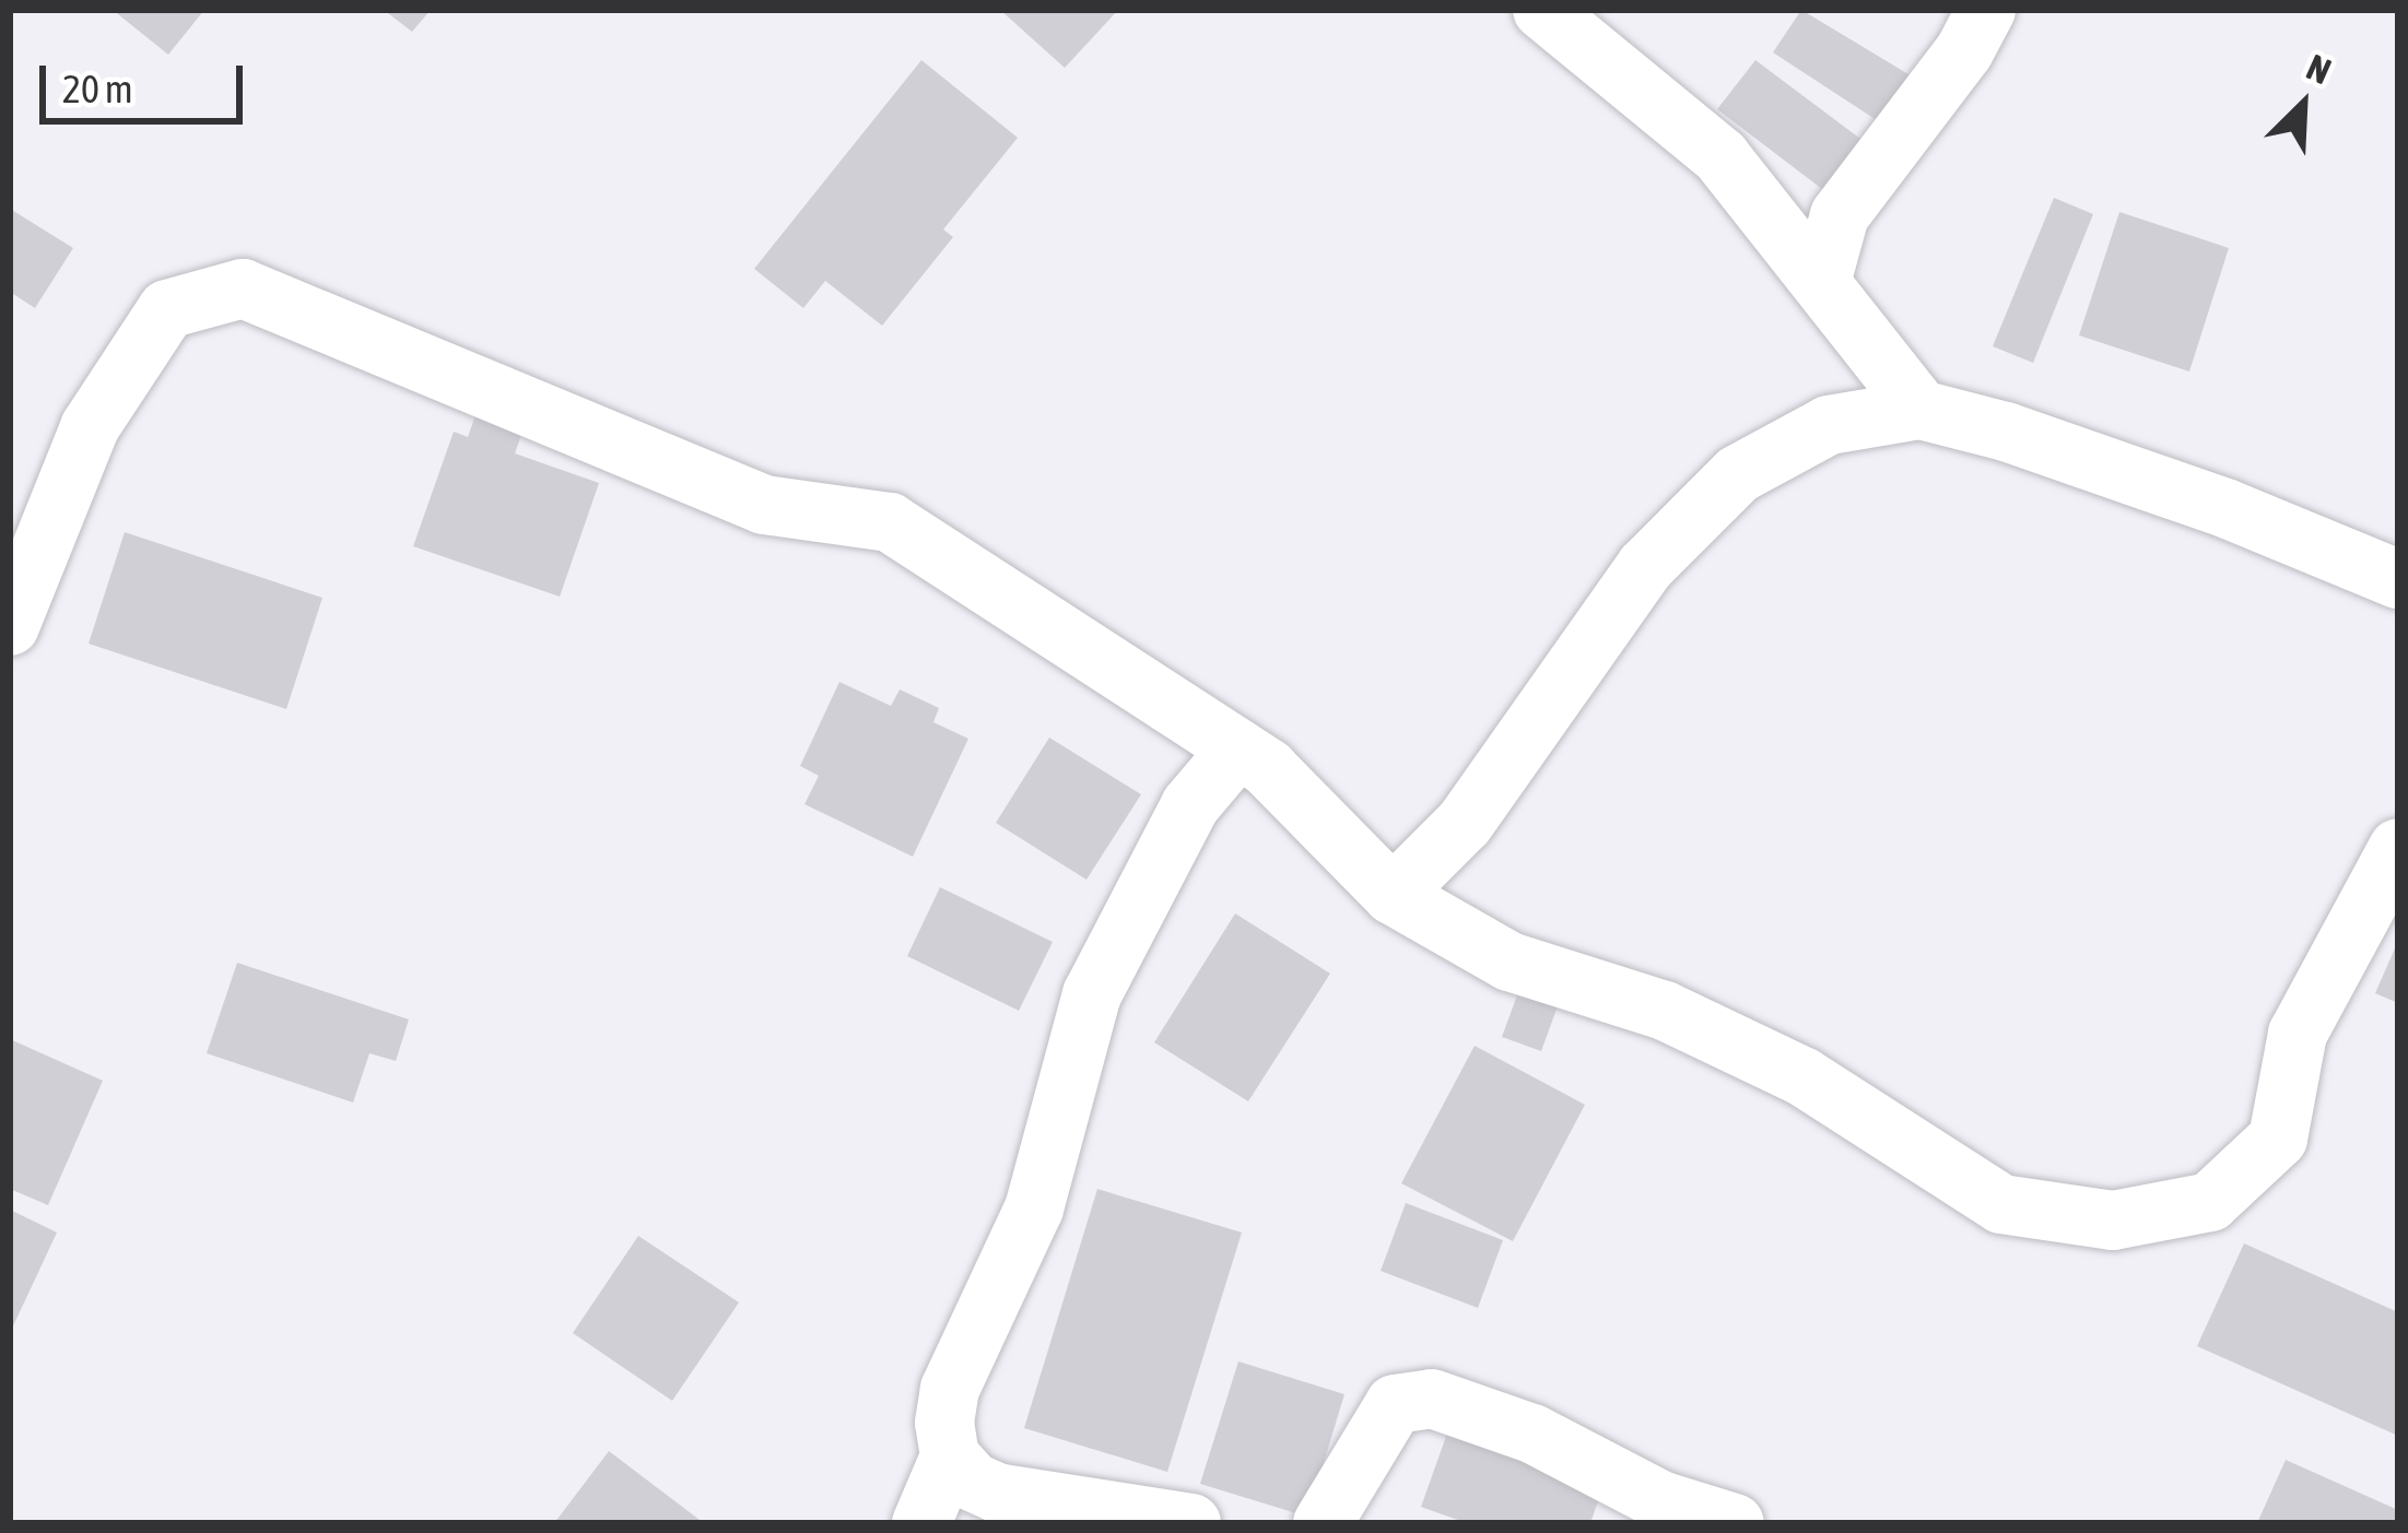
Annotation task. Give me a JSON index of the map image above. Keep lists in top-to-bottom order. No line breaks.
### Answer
{"scale_bar":"20 m","north":"top right"}
